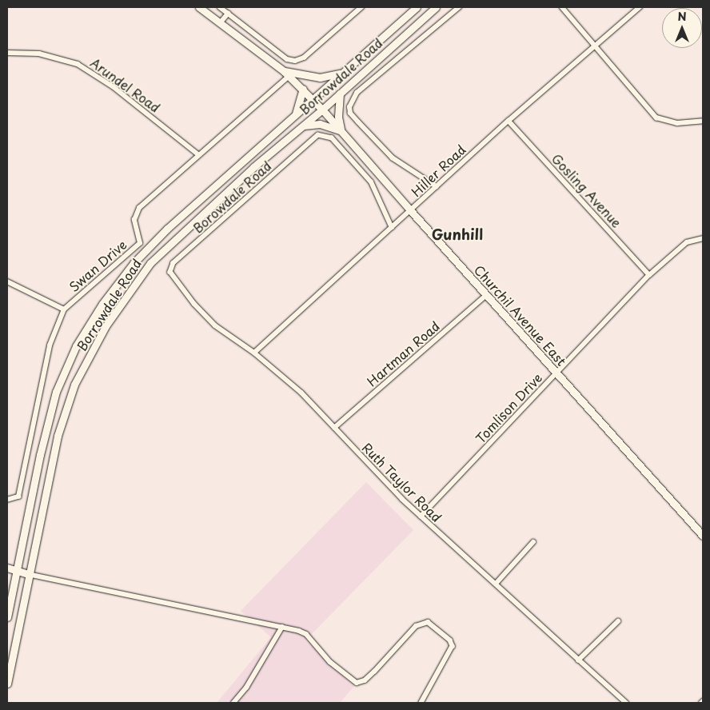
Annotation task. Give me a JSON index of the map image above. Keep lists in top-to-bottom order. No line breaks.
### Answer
{"streets":{"main road":["Borrowdale Road","Churchil Avenue East"],"street":["Arundel Road","Hiller Road","Gosling Avenue","Borowdale Road","Swan Drive","Hartman Road","Tomlison Drive","Ruth Taylor Road"]},"crossings":[["Borrowdale Road","Churchil Avenue East"],["Arundel Road","Swan Drive"],["Hiller Road","Gosling Avenue"],["Hiller Road","Borowdale Road"],["Hiller Road","Churchil Avenue East"],["Hiller Road","Ruth Taylor Road"],["Gosling Avenue","Tomlison Drive"],["Borowdale Road","Ruth Taylor Road"],["Swan Drive","Churchil Avenue East"],["Churchil Avenue East","Hartman Road"],["Churchil Avenue East","Tomlison Drive"],["Hartman Road","Ruth Taylor Road"],["Tomlison Drive","Ruth Taylor Road"]],"districts":["Gunhill"],"north":"top"}
